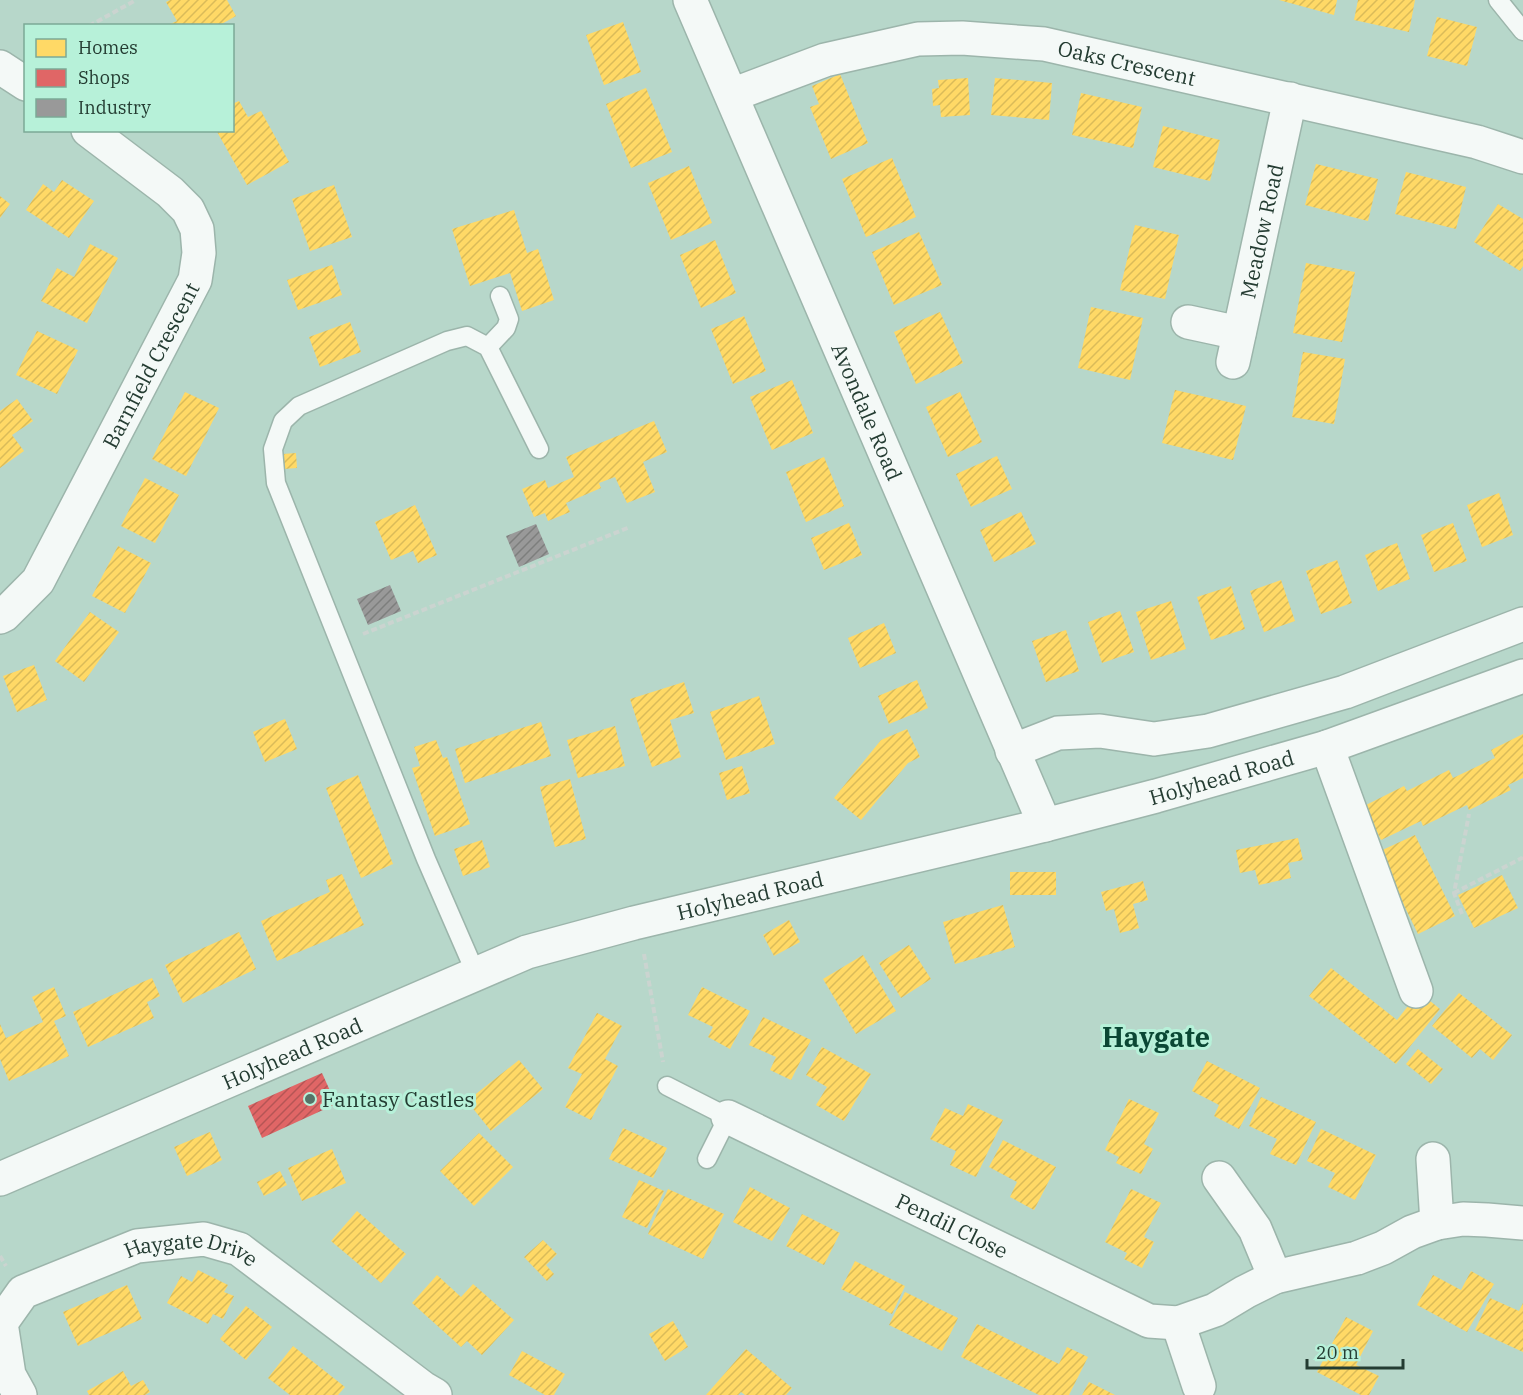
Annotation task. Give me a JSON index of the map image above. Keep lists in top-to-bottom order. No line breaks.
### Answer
{"streets":{"street":["Oaks Crescent","Meadow Road","Barnfield Crescent","Avondale Road","Holyhead Road","Pendil Close","Haygate Drive"]},"crossings":[["Oaks Crescent","Meadow Road"],["Oaks Crescent","Avondale Road"],["Avondale Road","Holyhead Road"]],"districts":["Haygate"],"places":["Fantasy Castles"],"legend":["Homes","Shops","Industry"],"scale_bar":"20 m"}
